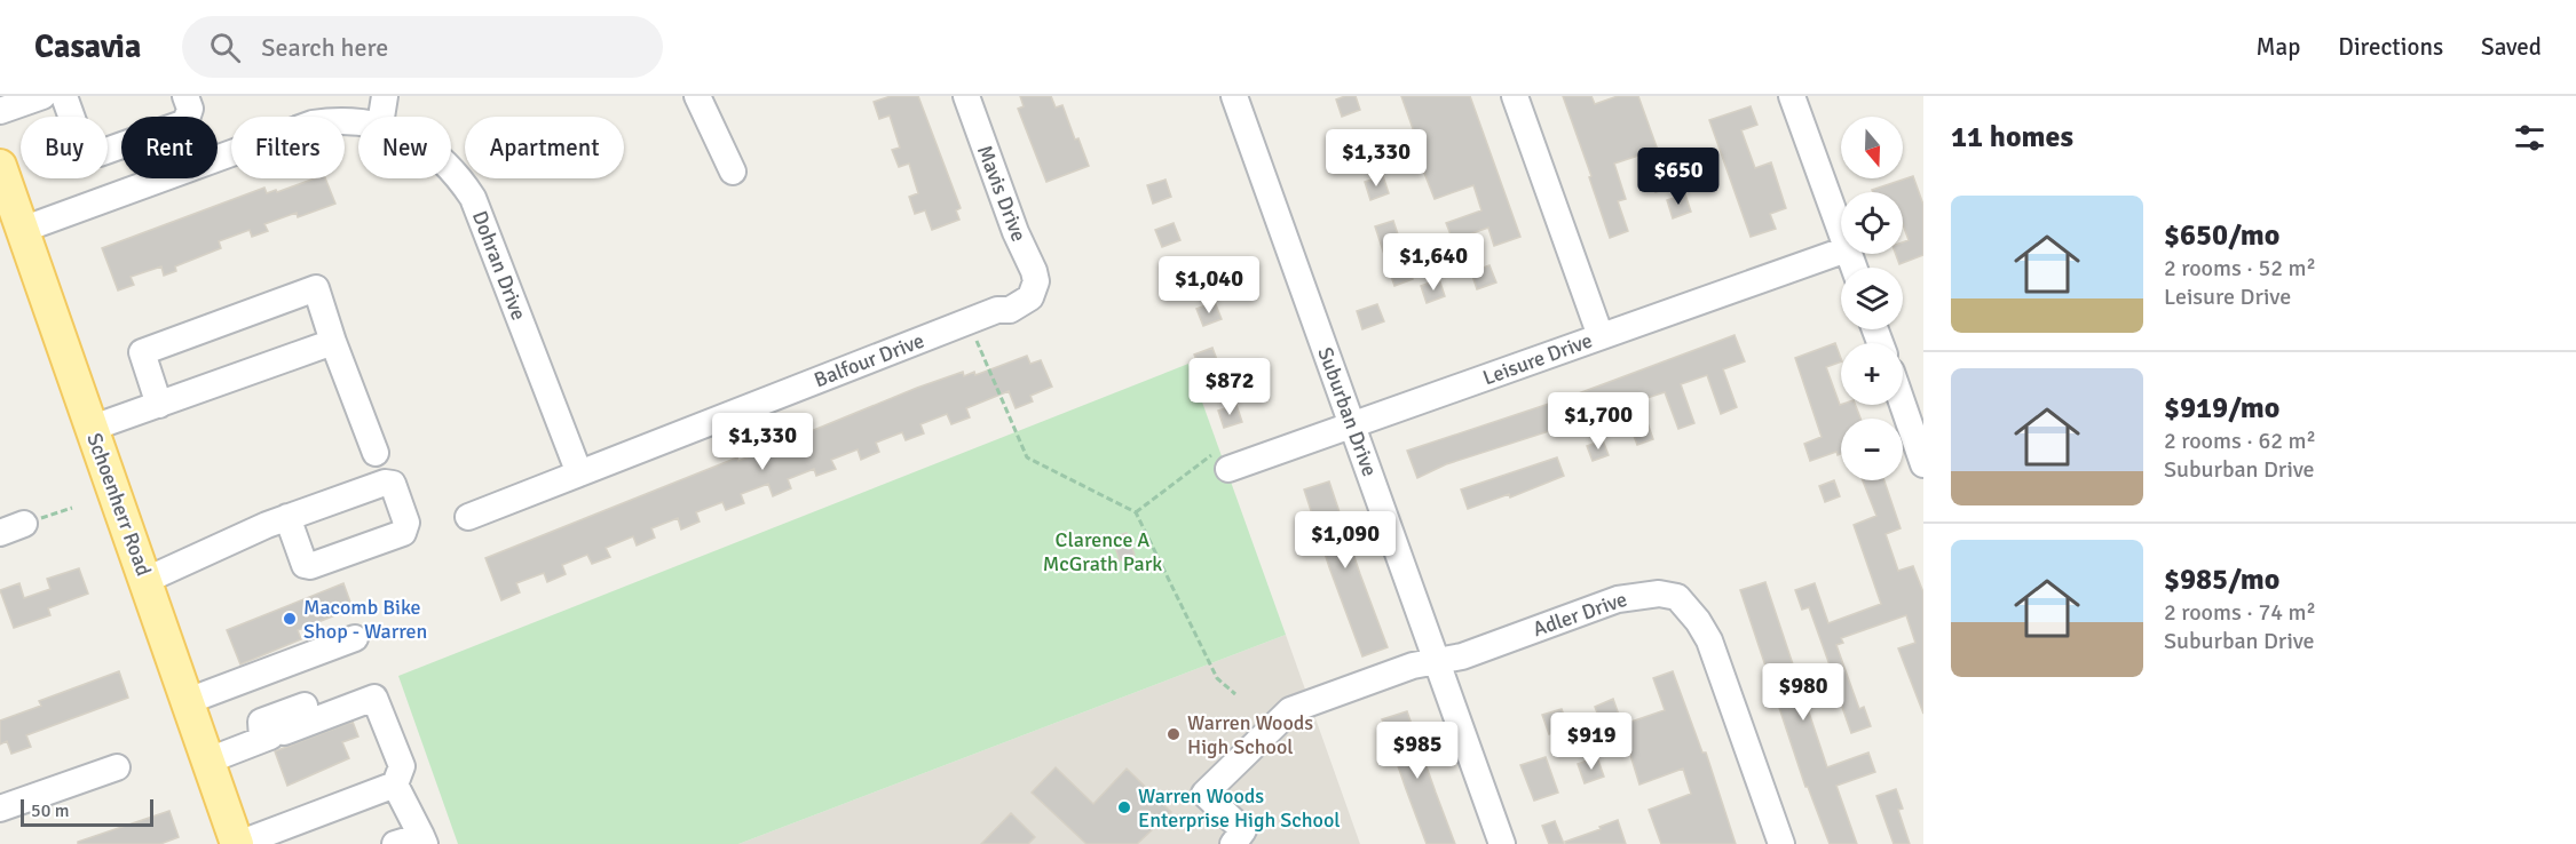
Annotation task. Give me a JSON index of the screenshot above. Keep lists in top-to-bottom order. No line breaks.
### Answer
{"streets":{"main road":["Schoenherr Road"],"street":["Mavis Drive","Dohran Drive","Leisure Drive","Balfour Drive","Suburban Drive","Adler Drive"]},"crossings":[["Mavis Drive","Balfour Drive"],["Dohran Drive","Balfour Drive"],["Dohran Drive","Schoenherr Road"],["Leisure Drive","Suburban Drive"],["Suburban Drive","Adler Drive"]],"parks":["Clarence A McGrath Park"],"places":["Macomb Bike Shop - Warren","Warren Woods High School","Warren Woods Enterprise High School"],"scale_bar":"50 m","north":"bottom","page":{"header":"Casavia","search":"Search here","nav":["Map","Directions","Saved"],"heading":"11 homes","map_buttons":["+","−"],"chip":["Buy","Rent","Filters","New","Apartment"],"price":["$1,330","$650","$1,640","$1,040","$872","$1,700","$1,330","$1,090","$980","$919","$985"],"list":[{"name":"$650/mo","note":"2 rooms · 52 m² · Leisure Drive"},{"name":"$919/mo","note":"2 rooms · 62 m² · Suburban Drive"},{"name":"$985/mo","note":"2 rooms · 74 m² · Suburban Drive"}],"scale":"50 m"}}
